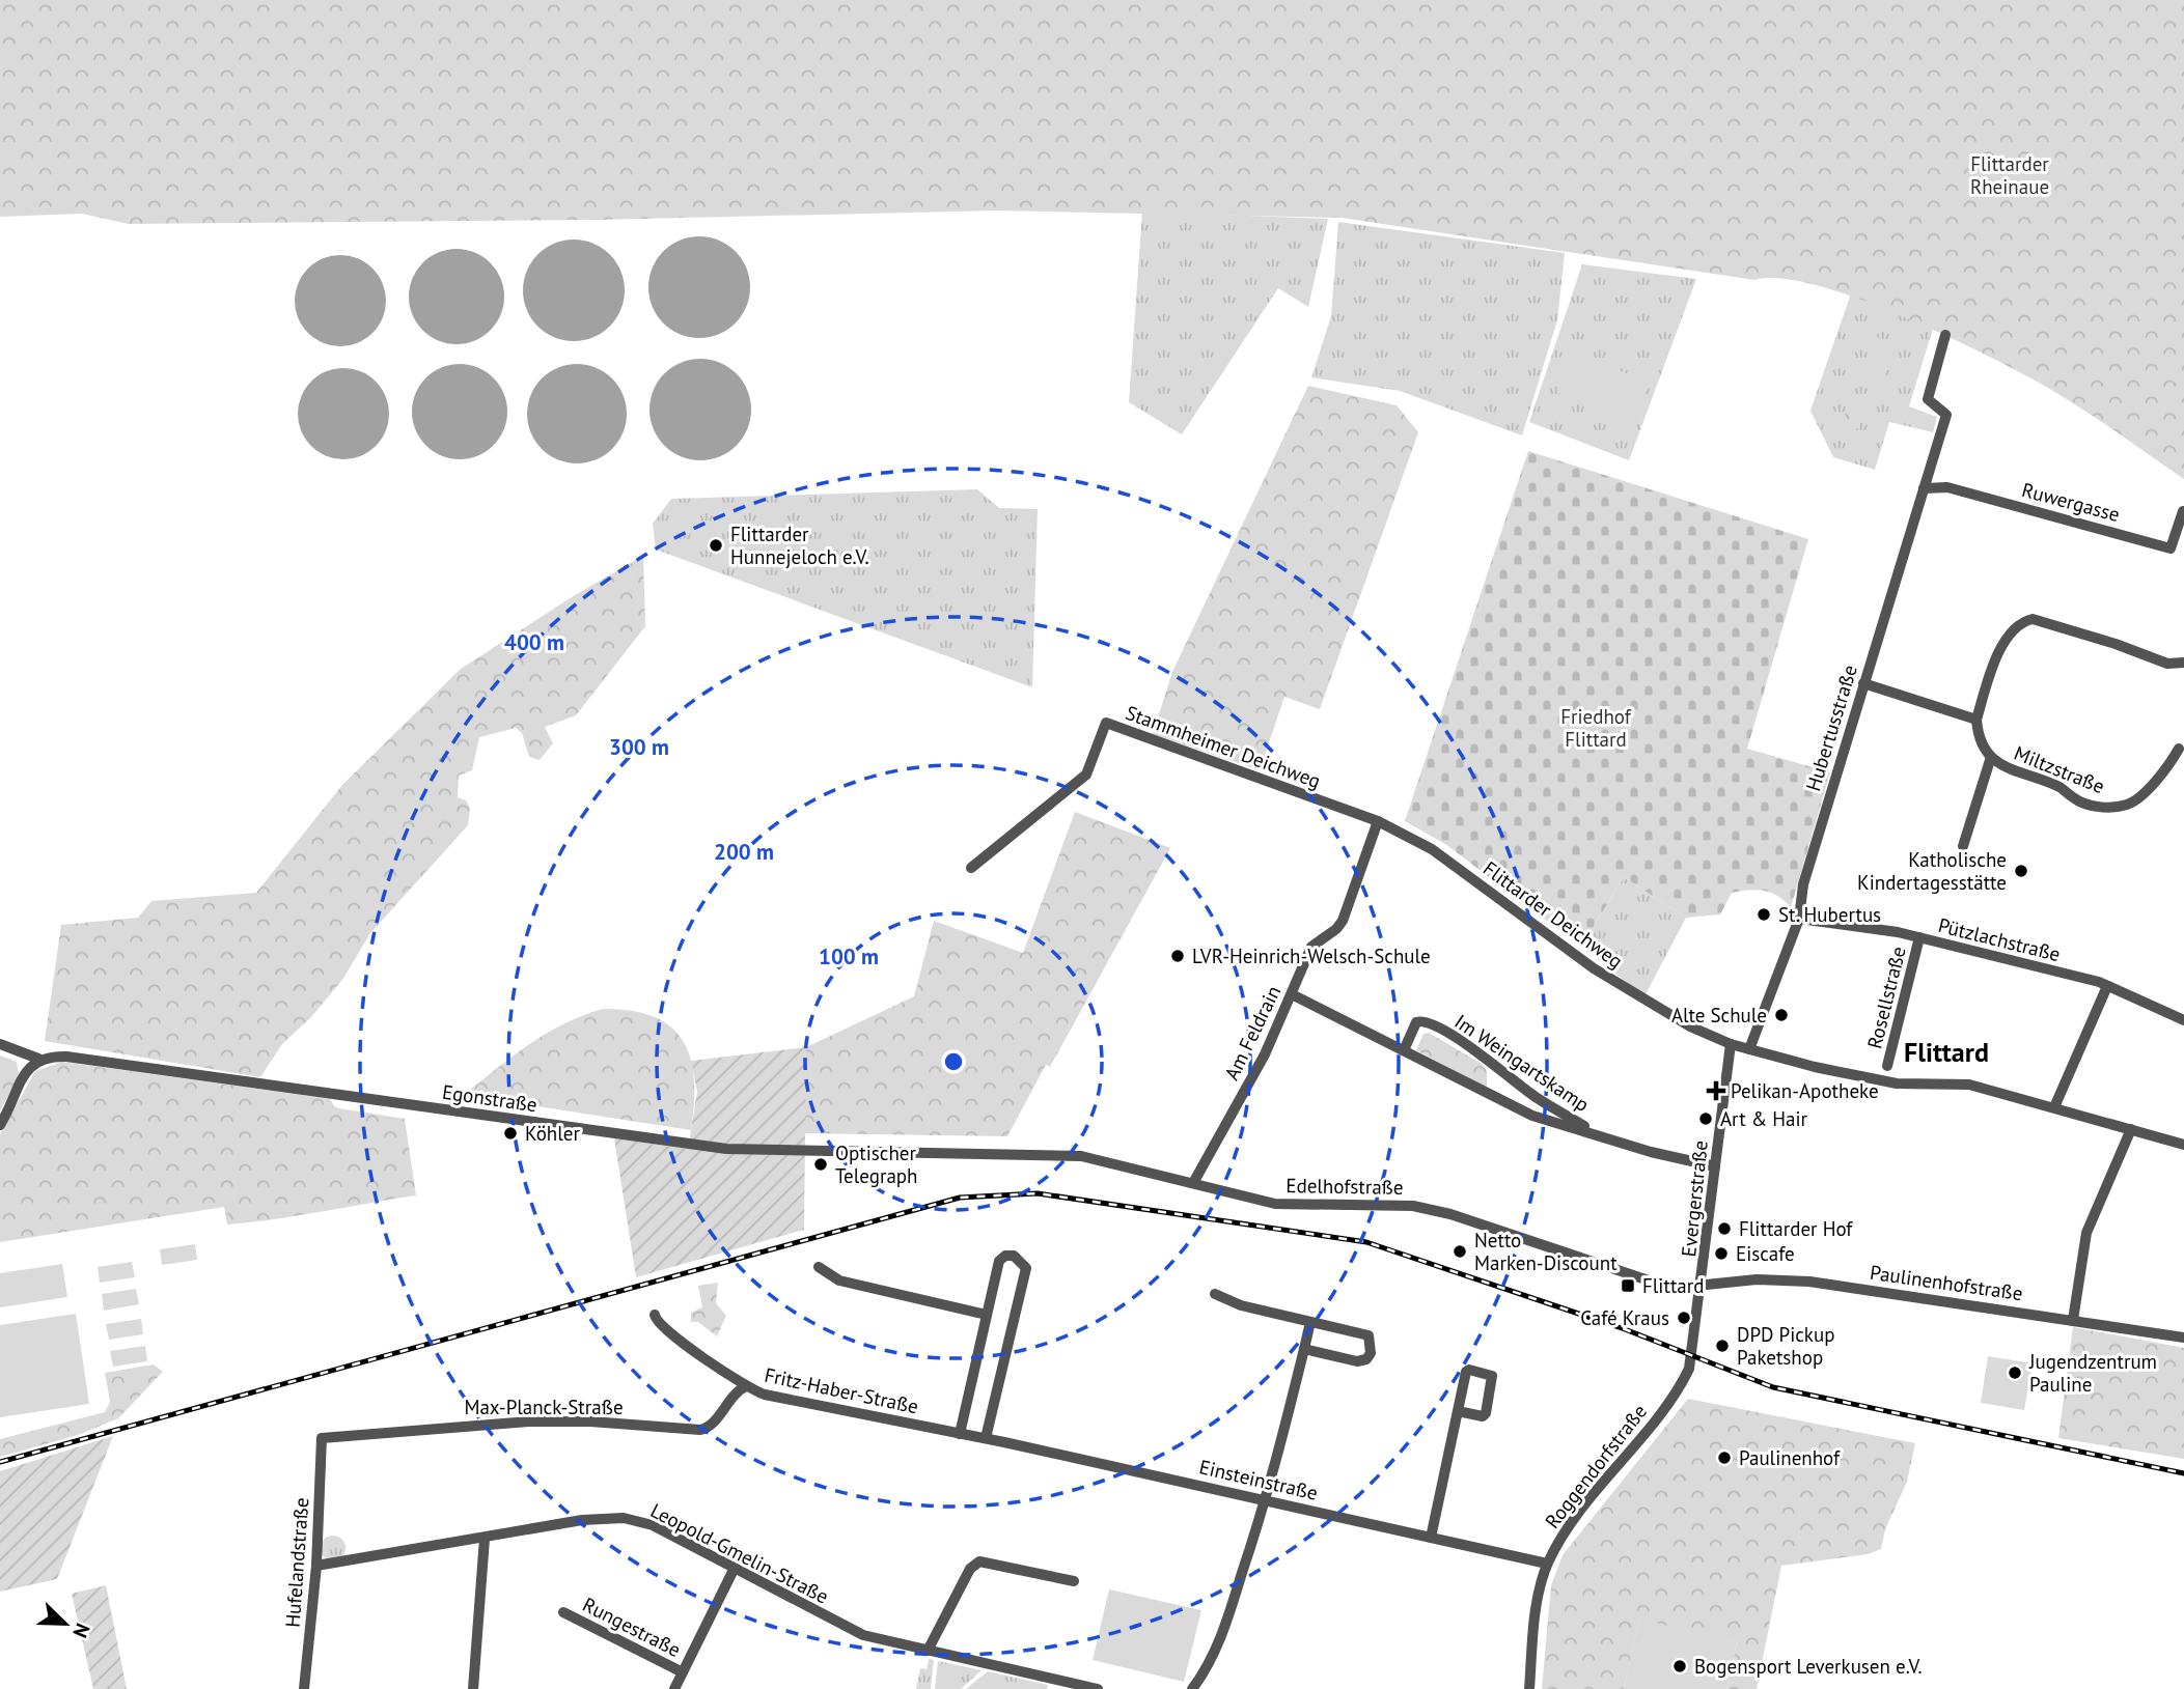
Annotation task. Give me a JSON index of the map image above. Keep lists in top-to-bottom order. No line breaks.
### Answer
{"streets":{"street":["Ruwergasse","Hubertusstraße","Stammheimer Deichweg","Miltzstraße","Flittarder Deichweg","Pützlachstraße","Rosellstraße","Am Feldrain","Im Weingartskamp","Egonstraße","Edelhofstraße","Evergerstraße","Paulinenhofstraße","Fritz-Haber-Straße","Max-Planck-Straße","Roggendorfstraße","Einsteinstraße","Leopold-Gmelin-Straße","Hufelandstraße","Rungestraße"]},"crossings":[["Ruwergasse","Hubertusstraße"],["Hubertusstraße","Flittarder Deichweg"],["Hubertusstraße","Pützlachstraße"],["Stammheimer Deichweg","Flittarder Deichweg"],["Stammheimer Deichweg","Am Feldrain"],["Flittarder Deichweg","Evergerstraße"],["Pützlachstraße","Rosellstraße"],["Am Feldrain","Im Weingartskamp"],["Am Feldrain","Edelhofstraße"],["Im Weingartskamp","Evergerstraße"],["Egonstraße","Edelhofstraße"],["Edelhofstraße","Evergerstraße"],["Edelhofstraße","Paulinenhofstraße"],["Evergerstraße","Paulinenhofstraße"],["Evergerstraße","Roggendorfstraße"],["Fritz-Haber-Straße","Max-Planck-Straße"],["Fritz-Haber-Straße","Einsteinstraße"],["Max-Planck-Straße","Hufelandstraße"],["Roggendorfstraße","Einsteinstraße"],["Leopold-Gmelin-Straße","Hufelandstraße"],["Leopold-Gmelin-Straße","Rungestraße"]],"districts":["Flittard"],"parks":["Flittarder Rheinaue","Friedhof Flittard"],"places":{"other":["Flittarder Hunnejeloch e.V.","Katholische Kindertagesstätte","St. Hubertus","LVR-Heinrich-Welsch-Schule","Alte Schule","Art & Hair","Köhler","Optischer Telegraph","Flittarder Hof","Netto Marken-Discount","Eiscafe","Café Kraus","DPD Pickup Paketshop","Jugendzentrum Pauline","Paulinenhof","Bogensport Leverkusen e.V."],"health":["Pelikan-Apotheke"],"transit":["Flittard"]},"north":"bottom right","rings":["400 m","300 m","200 m","100 m"]}
